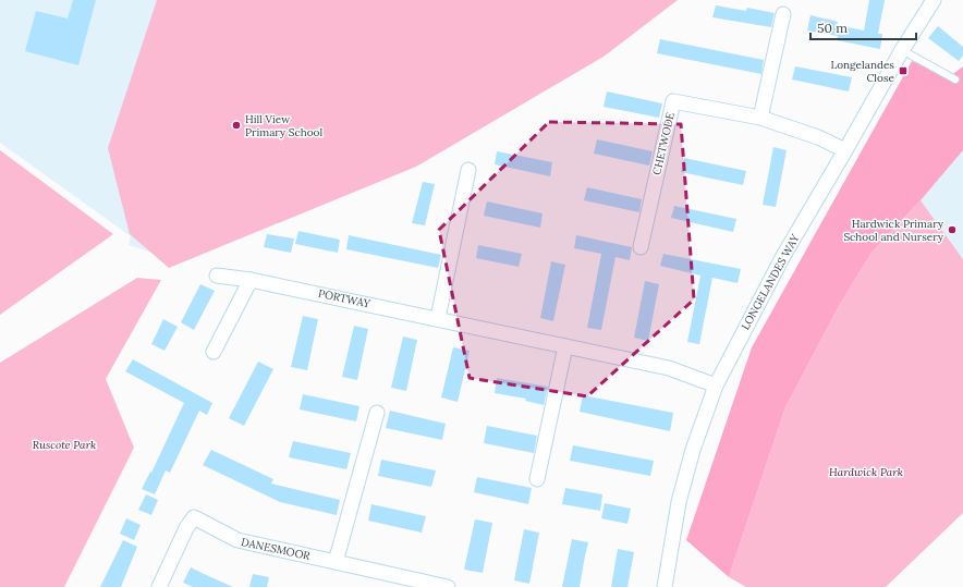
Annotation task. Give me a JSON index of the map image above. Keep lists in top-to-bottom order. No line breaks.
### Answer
{"streets":{"street":["CHETWODE","LONGELANDES WAY","PORTWAY","DANESMOOR"]},"crossings":[["CHETWODE","LONGELANDES WAY"],["LONGELANDES WAY","PORTWAY"]],"parks":["Ruscote Park","Hardwick Park"],"places":{"transit":["Longelandes Close"],"other":["Hill View Primary School","Hardwick Primary School and Nursery"]},"scale_bar":"50 m"}
